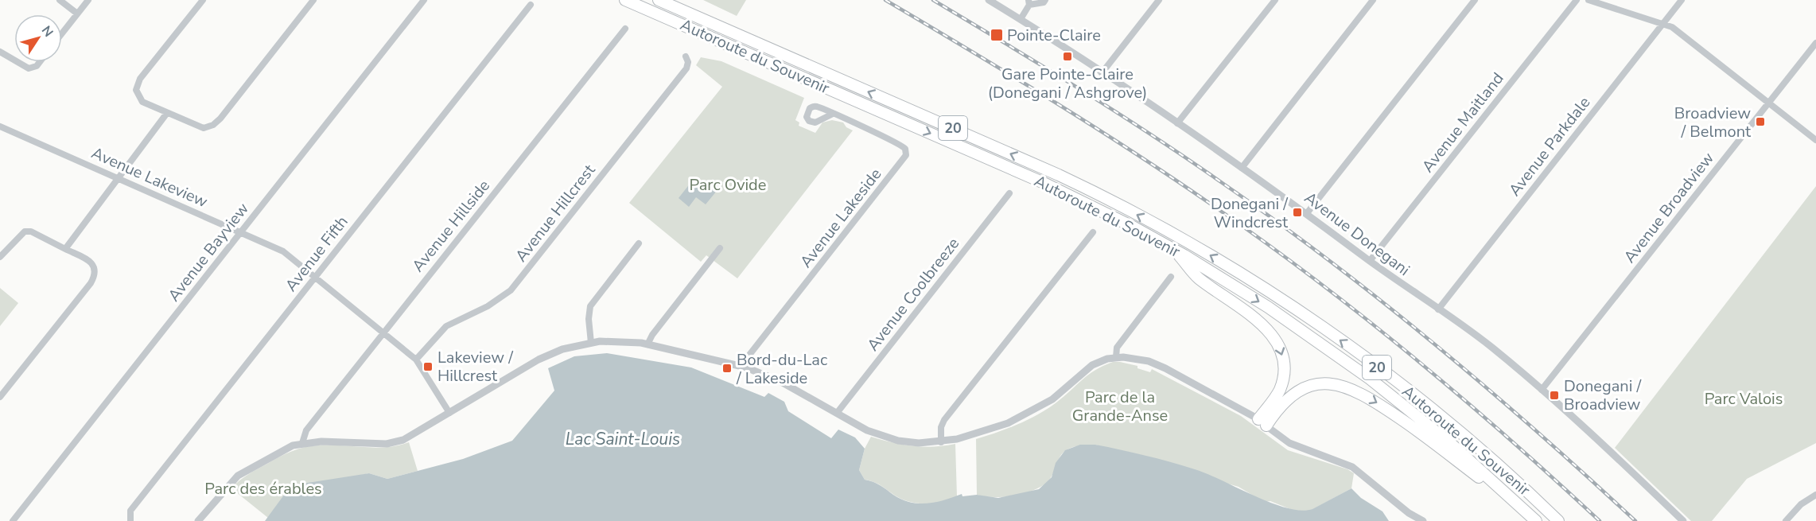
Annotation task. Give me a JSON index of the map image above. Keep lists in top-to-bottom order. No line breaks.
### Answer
{"streets":{"highway":["Autoroute du Souvenir","20"],"street":["Avenue Maitland","Avenue Parkdale","Avenue Lakeview","Avenue Broadview","Avenue Hillcrest","Avenue Lakeside","Avenue Hillside","Avenue Donegani","Avenue Bayview","Avenue Fifth","Avenue Coolbreeze"]},"crossings":[["Avenue Maitland","Avenue Donegani"],["Avenue Parkdale","Avenue Donegani"],["Avenue Lakeview","Avenue Hillcrest"],["Avenue Lakeview","Avenue Hillside"],["Avenue Lakeview","Avenue Bayview"],["Avenue Lakeview","Avenue Fifth"],["Avenue Broadview","Avenue Donegani"]],"water":["Lac Saint-Louis"],"parks":["Parc Ovide","Parc de la Grande-Anse","Parc Valois","Parc des érables"],"places":{"transit":["Pointe-Claire","Gare Pointe-Claire (Donegani / Ashgrove)","Broadview / Belmont","Donegani / Windcrest","Lakeview / Hillcrest","Bord-du-Lac / Lakeside","Donegani / Broadview"]},"north":"top right"}
